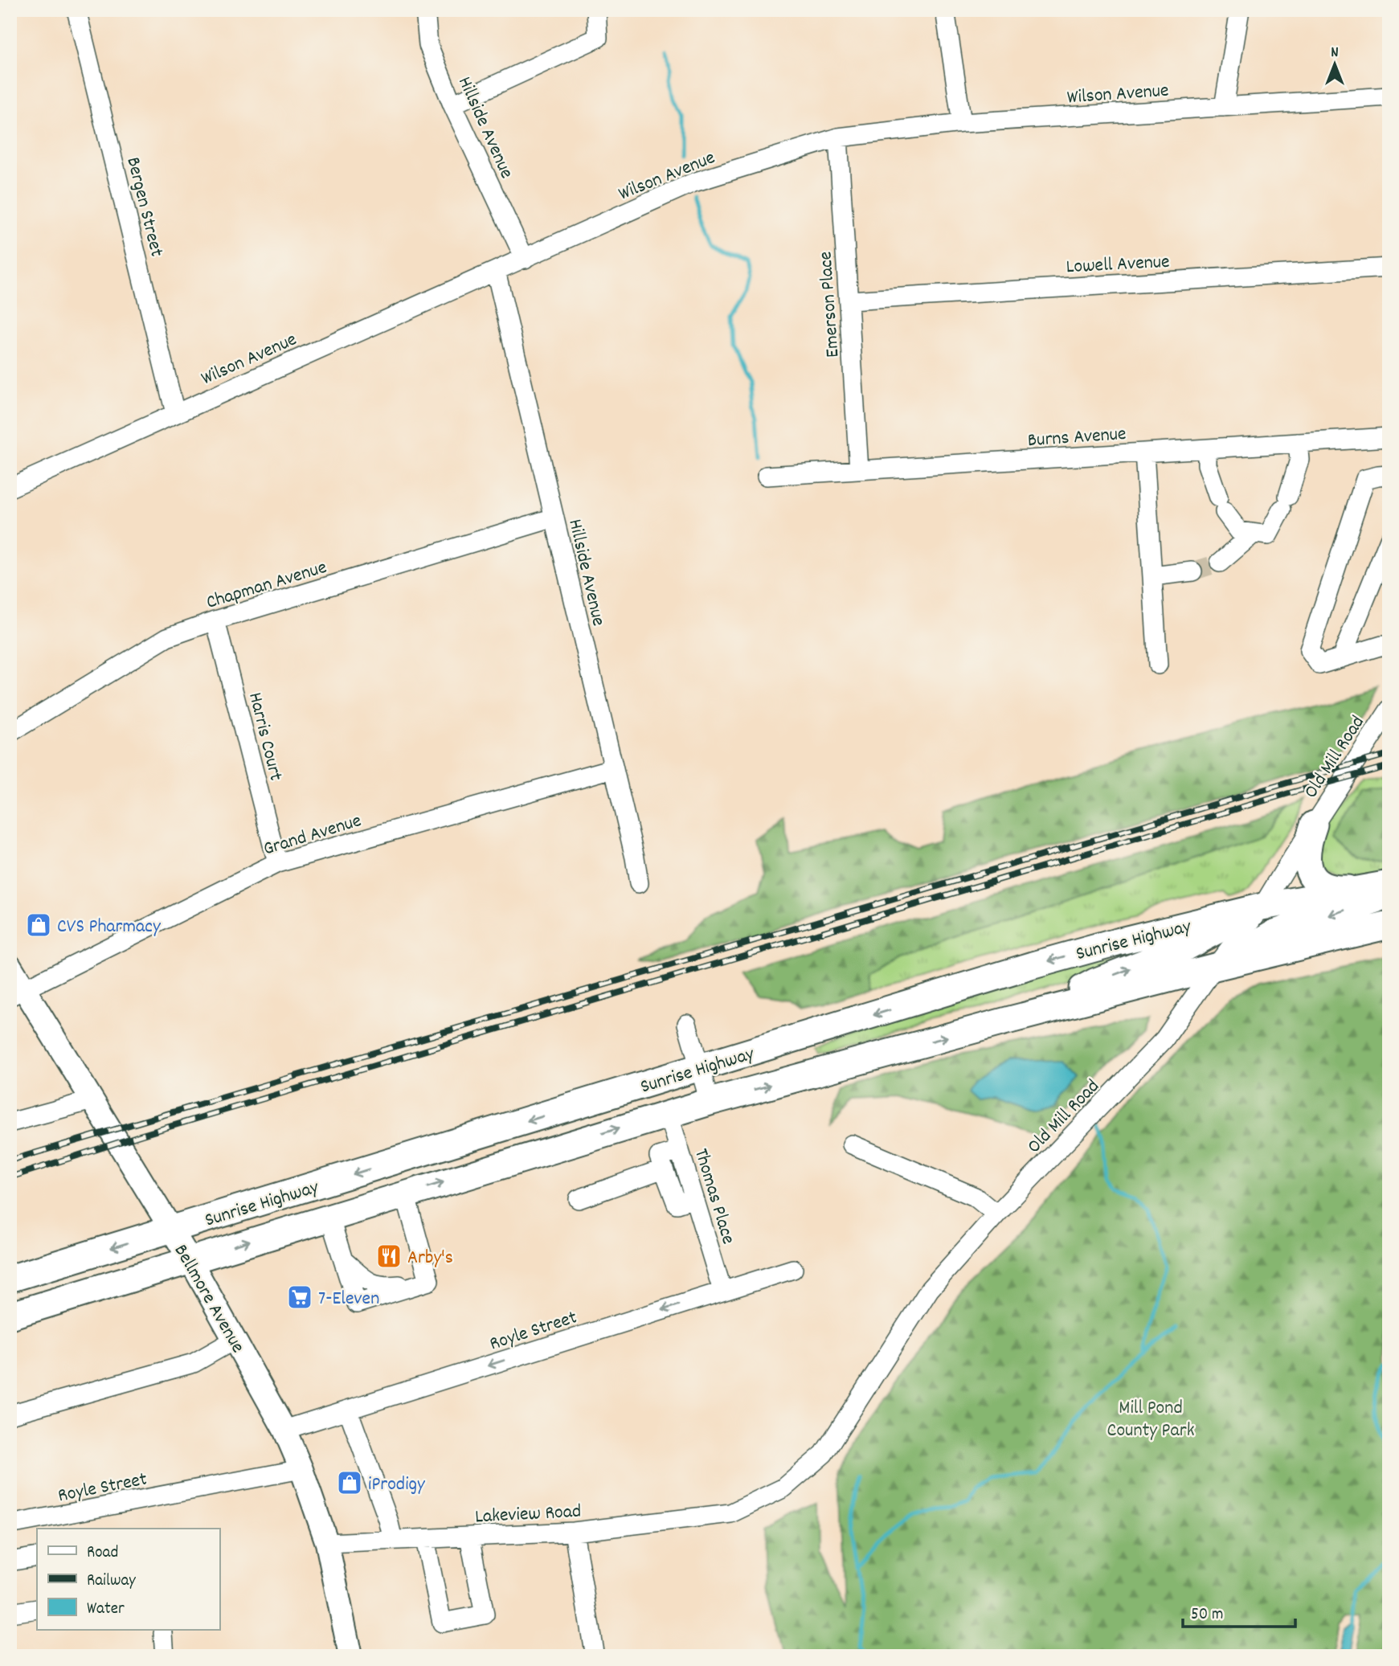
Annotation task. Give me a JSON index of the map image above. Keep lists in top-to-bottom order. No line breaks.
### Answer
{"streets":{"highway":["Sunrise Highway"],"main road":["Bellmore Avenue"],"street":["Wilson Avenue","Hillside Avenue","Bergen Street","Lowell Avenue","Emerson Place","Burns Avenue","Chapman Avenue","Harris Court","Old Mill Road","Grand Avenue","Thomas Place","Royle Street","Lakeview Road"]},"crossings":[["Wilson Avenue","Hillside Avenue"],["Wilson Avenue","Bergen Street"],["Wilson Avenue","Emerson Place"],["Hillside Avenue","Chapman Avenue"],["Hillside Avenue","Grand Avenue"],["Lowell Avenue","Emerson Place"],["Emerson Place","Burns Avenue"],["Chapman Avenue","Harris Court"],["Harris Court","Grand Avenue"],["Old Mill Road","Sunrise Highway"],["Old Mill Road","Lakeview Road"],["Grand Avenue","Bellmore Avenue"],["Sunrise Highway","Thomas Place"],["Sunrise Highway","Bellmore Avenue"],["Thomas Place","Royle Street"],["Bellmore Avenue","Royle Street"],["Bellmore Avenue","Lakeview Road"]],"one_way":["Royle Street"],"parks":["Mill Pond County Park"],"places":{"shop":["CVS Pharmacy","iProdigy"],"restaurant":["Arby's"],"supermarket":["7-Eleven"]},"legend":["Road","Railway","Water"],"scale_bar":"50 m","north":"top"}
